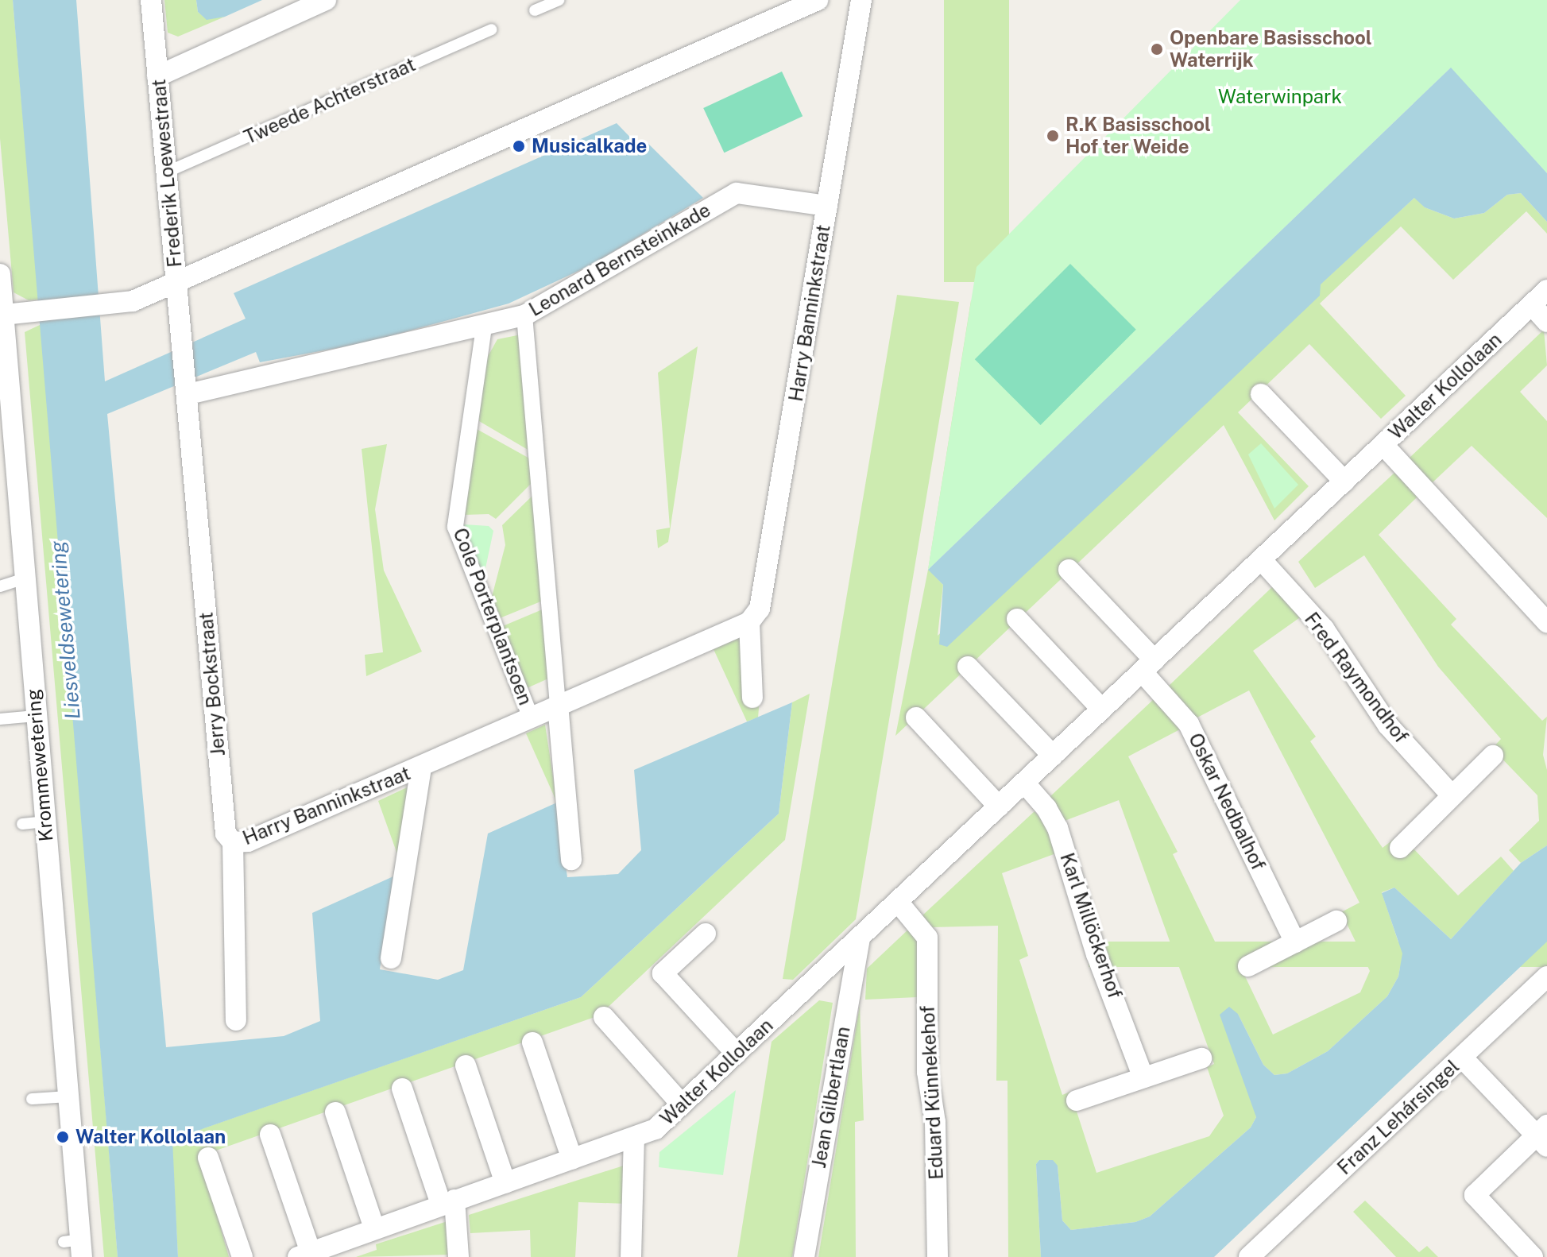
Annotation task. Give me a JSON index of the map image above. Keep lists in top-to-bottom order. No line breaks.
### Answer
{"streets":{"street":["Frederik Loewestraat","Leonard Bernsteinkade","Harry Banninkstraat","Walter Kollolaan","Cole Porterplantsoen","Fred Raymondhof","Jerry Bockstraat","Krommewetering","Oskar Nedbalhof","Karl Millöckerhof","Eduard Künnekehof","Jean Gilbertlaan","Franz Lehársingel"],"lane":["Tweede Achterstraat"]},"crossings":[["Tweede Achterstraat","Frederik Loewestraat"],["Frederik Loewestraat","Jerry Bockstraat"],["Leonard Bernsteinkade","Harry Banninkstraat"],["Leonard Bernsteinkade","Cole Porterplantsoen"],["Leonard Bernsteinkade","Jerry Bockstraat"],["Harry Banninkstraat","Cole Porterplantsoen"],["Harry Banninkstraat","Jerry Bockstraat"],["Walter Kollolaan","Fred Raymondhof"],["Walter Kollolaan","Oskar Nedbalhof"],["Walter Kollolaan","Karl Millöckerhof"],["Walter Kollolaan","Eduard Künnekehof"],["Walter Kollolaan","Jean Gilbertlaan"]],"water":["Liesveldsewetering"],"parks":["Waterwinpark"],"places":["Openbare Basisschool Waterrijk","R.K Basisschool Hof ter Weide","Musicalkade","Walter Kollolaan"]}
